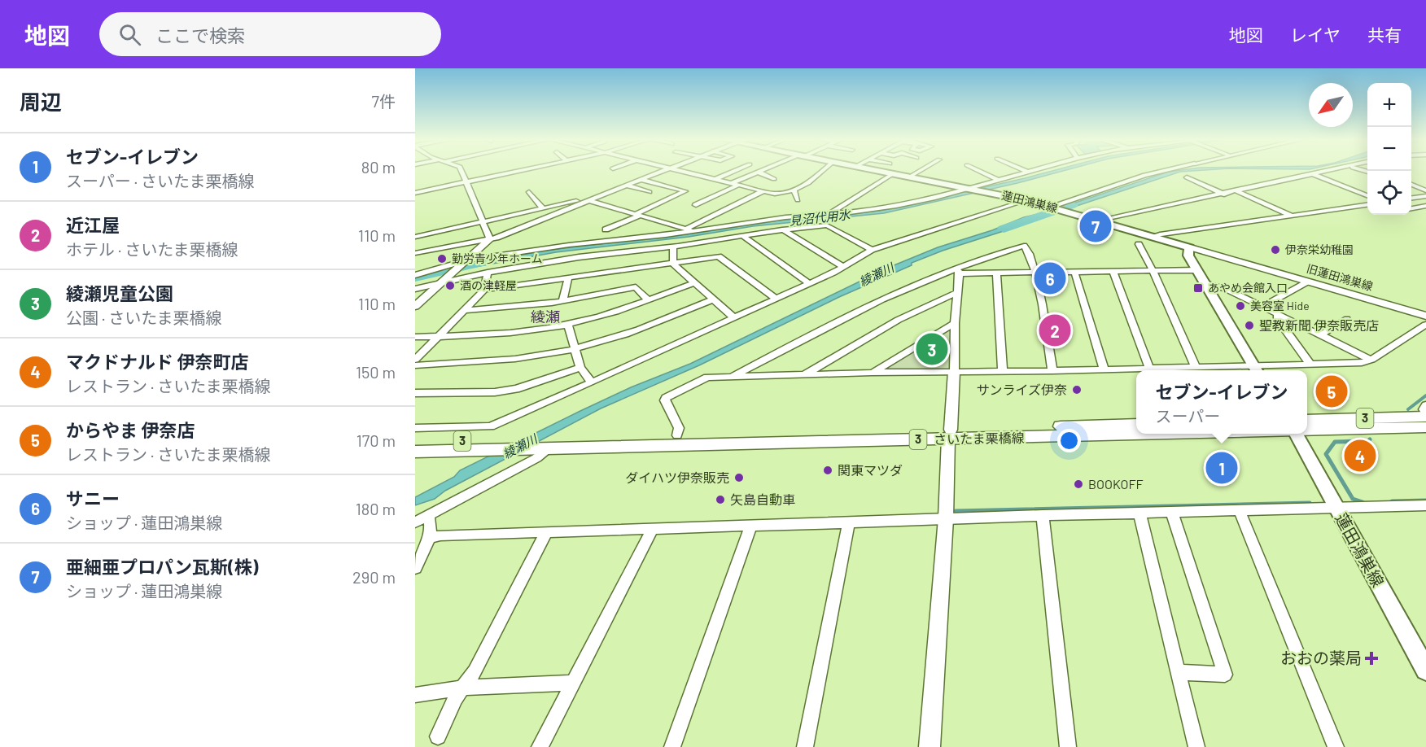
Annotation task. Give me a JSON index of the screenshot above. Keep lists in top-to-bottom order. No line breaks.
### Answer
{"streets":{"main road":["蓮田鴻巣線","3","さいたま栗橋線"],"street":["旧蓮田鴻巣線"]},"crossings":[["蓮田鴻巣線","旧蓮田鴻巣線"]],"districts":["綾瀬"],"water":["見沼代用水","綾瀬川"],"places":{"other":["伊奈栄幼稚園","勤労青少年ホーム","酒の津軽屋","美容室 Hide","聖教新聞 伊奈販売店","サンライズ伊奈","関東マツダ","ダイハツ伊奈販売","BOOKOFF","矢島自動車"],"transit":["あやめ会館入口"],"health":["おおの薬局"]},"north":"bottom left","page":{"header":"地図","search":"ここで検索","nav":["地図","レイヤ","共有"],"heading":["周辺","7件"],"map_buttons":["+","−"],"list":[{"mark":"1","name":"セブン-イレブン","note":"スーパー · さいたま栗橋線","value":"80 m"},{"mark":"2","name":"近江屋","note":"ホテル · さいたま栗橋線","value":"110 m"},{"mark":"3","name":"綾瀬児童公園","note":"公園 · さいたま栗橋線","value":"110 m"},{"mark":"4","name":"マクドナルド 伊奈町店","note":"レストラン · さいたま栗橋線","value":"150 m"},{"mark":"5","name":"からやま 伊奈店","note":"レストラン · さいたま栗橋線","value":"170 m"},{"mark":"6","name":"サニー","note":"ショップ · 蓮田鴻巣線","value":"180 m"},{"mark":"7","name":"亜細亜プロパン瓦斯(株)","note":"ショップ · 蓮田鴻巣線","value":"290 m"}],"pins":["7","6","2","3","5","4","1"],"popup":["セブン-イレブン","スーパー"]}}
